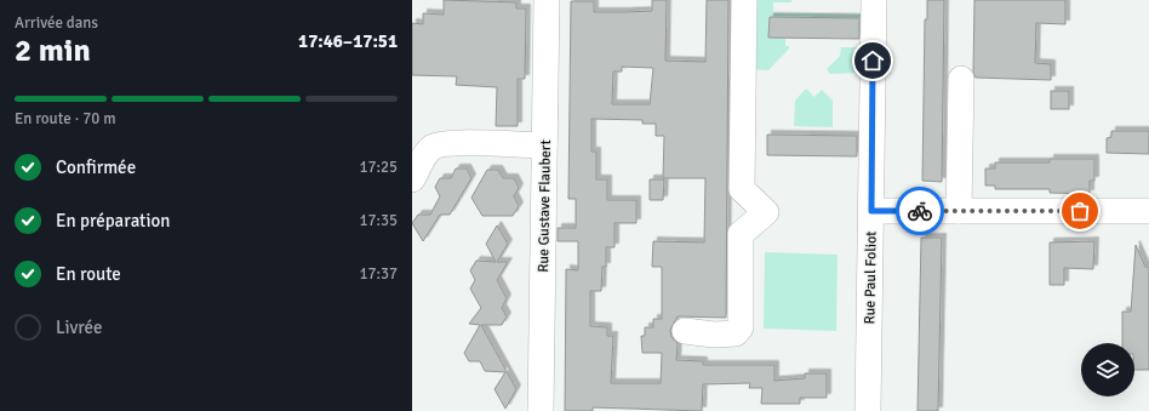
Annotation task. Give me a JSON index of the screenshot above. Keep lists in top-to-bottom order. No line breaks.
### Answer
{"streets":{"street":["Rue Gustave Flaubert","Rue Paul Foliot"]},"page":{"heading":["2 min","Arrivée dans","17:46–17:51"],"bar":"En route · 70 m","list":[["Confirmée","17:25"],["En préparation","17:35"],["En route","17:37"],"Livrée"]}}
